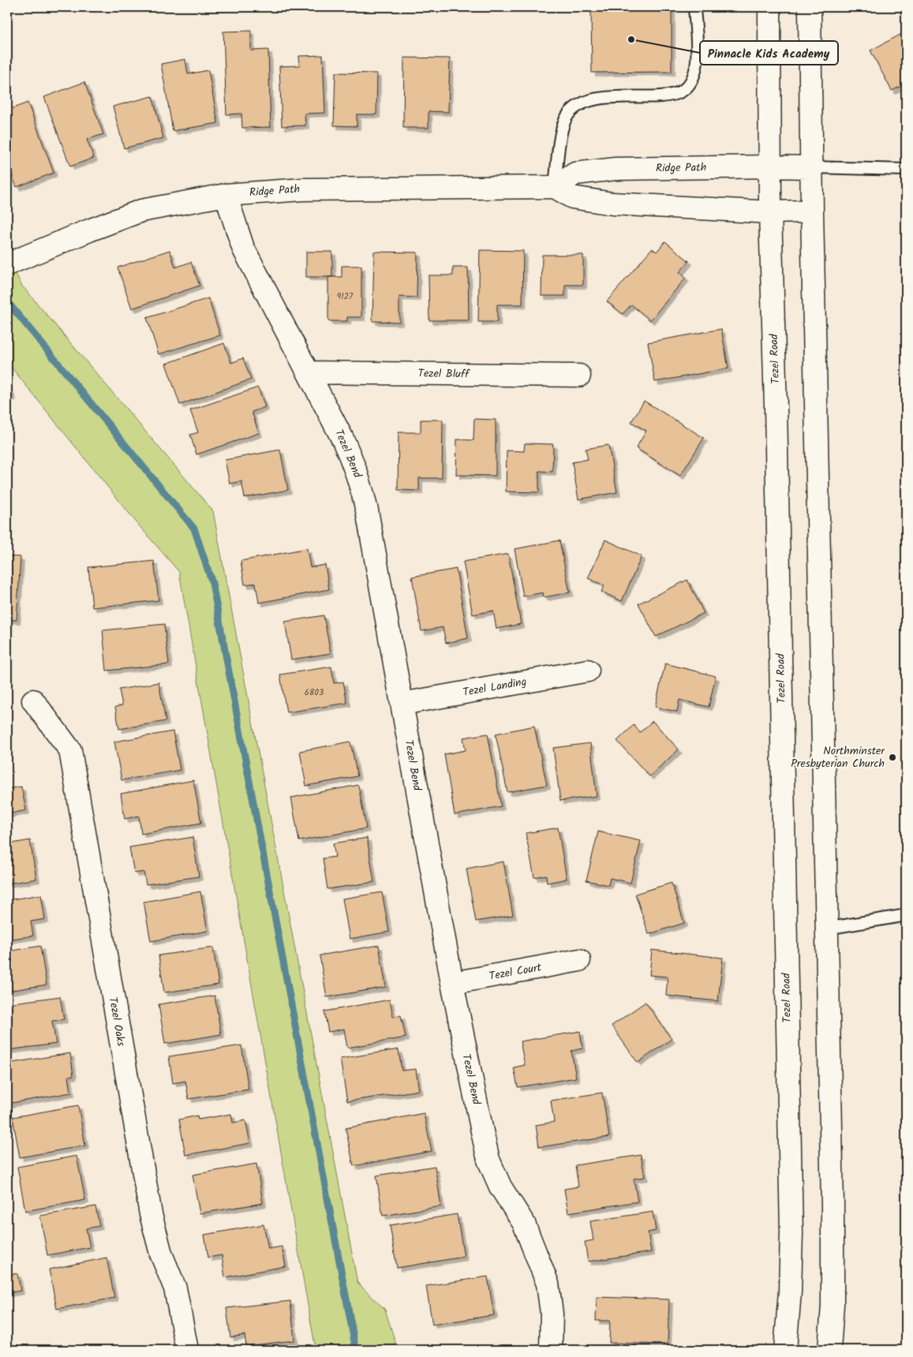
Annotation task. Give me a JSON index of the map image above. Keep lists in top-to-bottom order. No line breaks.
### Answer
{"streets":{"street":["Ridge Path","Tezel Road","Tezel Bluff","Tezel Bend","Tezel Landing","Tezel Court","Tezel Oaks"]},"crossings":[["Ridge Path","Tezel Road"],["Ridge Path","Tezel Bend"],["Tezel Bluff","Tezel Bend"],["Tezel Bend","Tezel Landing"],["Tezel Bend","Tezel Court"]],"places":["Pinnacle Kids Academy","Northminster Presbyterian Church"],"house_numbers":["9127","6803"]}
